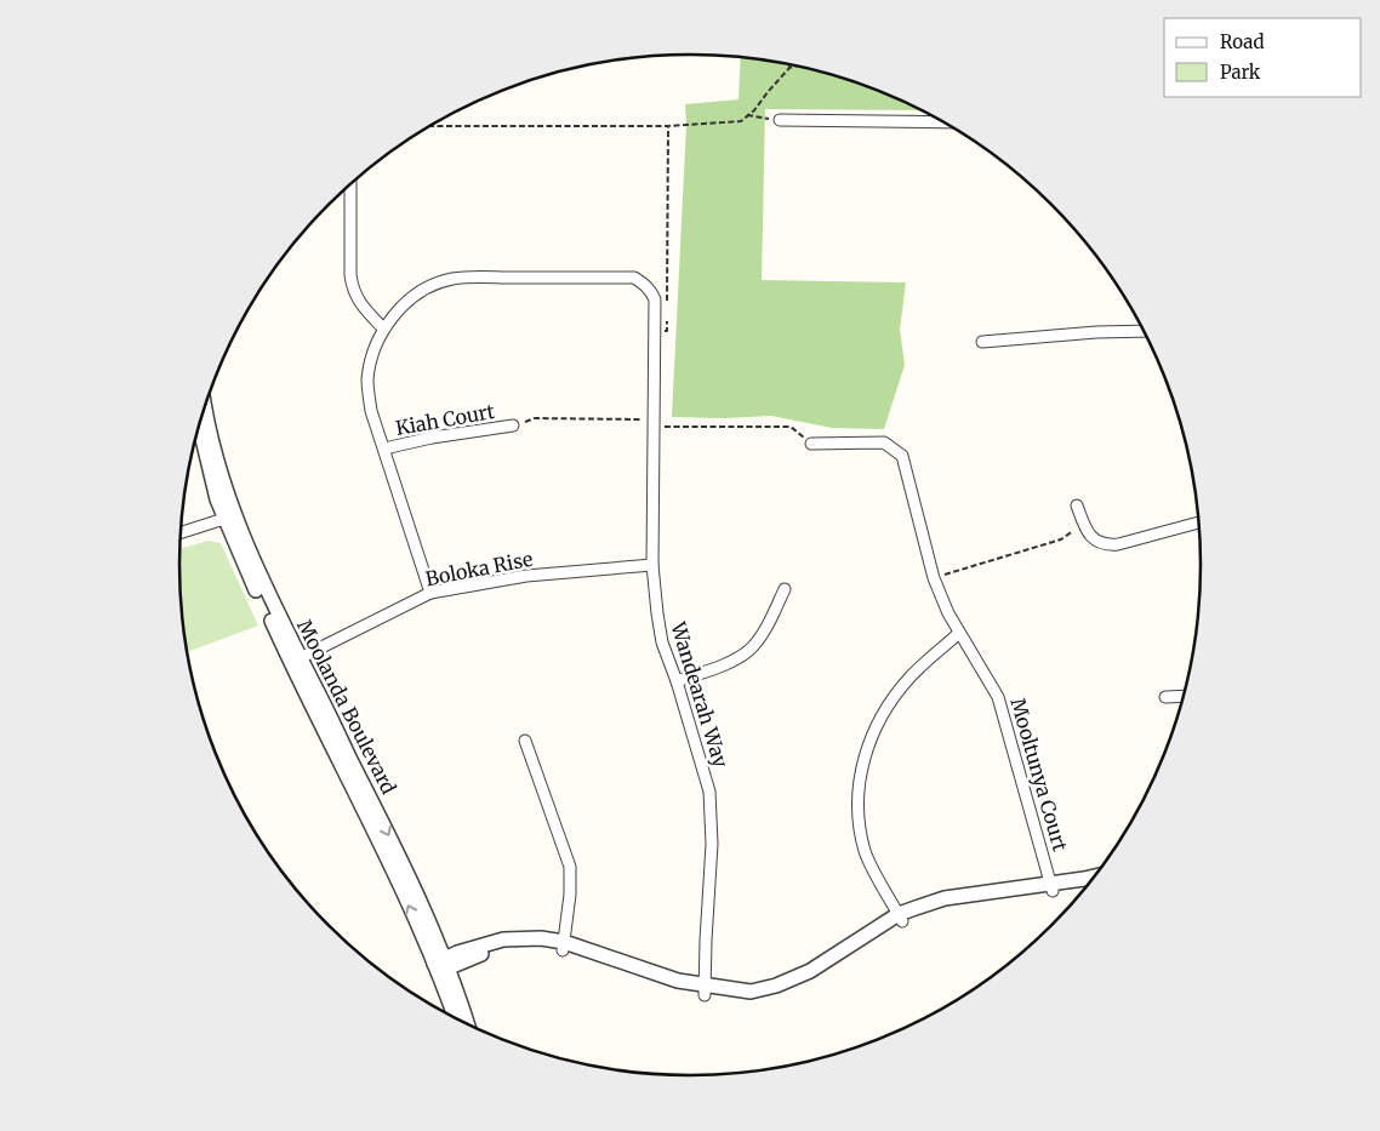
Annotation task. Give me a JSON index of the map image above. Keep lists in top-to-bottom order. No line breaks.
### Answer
{"streets":{"street":["Kiah Court","Boloka Rise","Wandearah Way","Moolanda Boulevard","Mooltunya Court"]},"crossings":[["Kiah Court","Wandearah Way"],["Boloka Rise","Wandearah Way"],["Boloka Rise","Moolanda Boulevard"]],"legend":["Road","Park"]}
